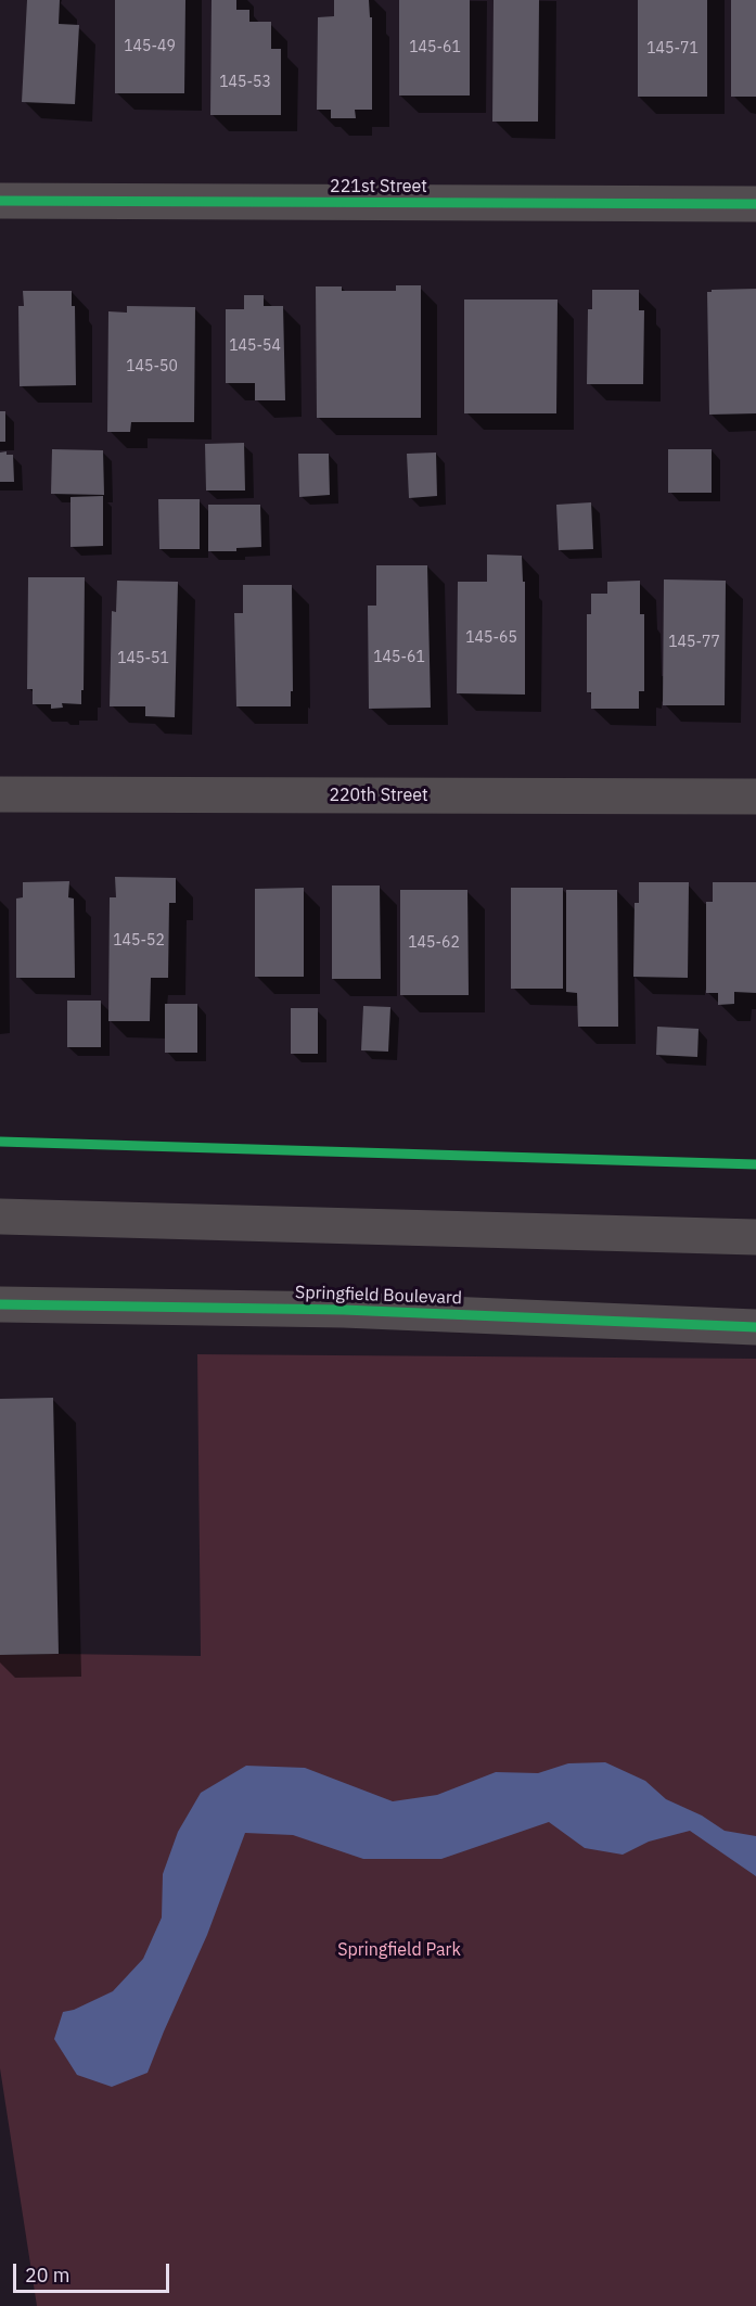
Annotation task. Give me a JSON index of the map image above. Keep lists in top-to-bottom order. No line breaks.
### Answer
{"streets":{"street":["221st Street","220th Street","Springfield Boulevard"]},"parks":["Springfield Park"],"house_numbers":["145-49","145-61","145-71","145-53","145-54","145-50","145-65","145-77","145-61","145-51","145-52","145-62"],"scale_bar":"20 m"}
